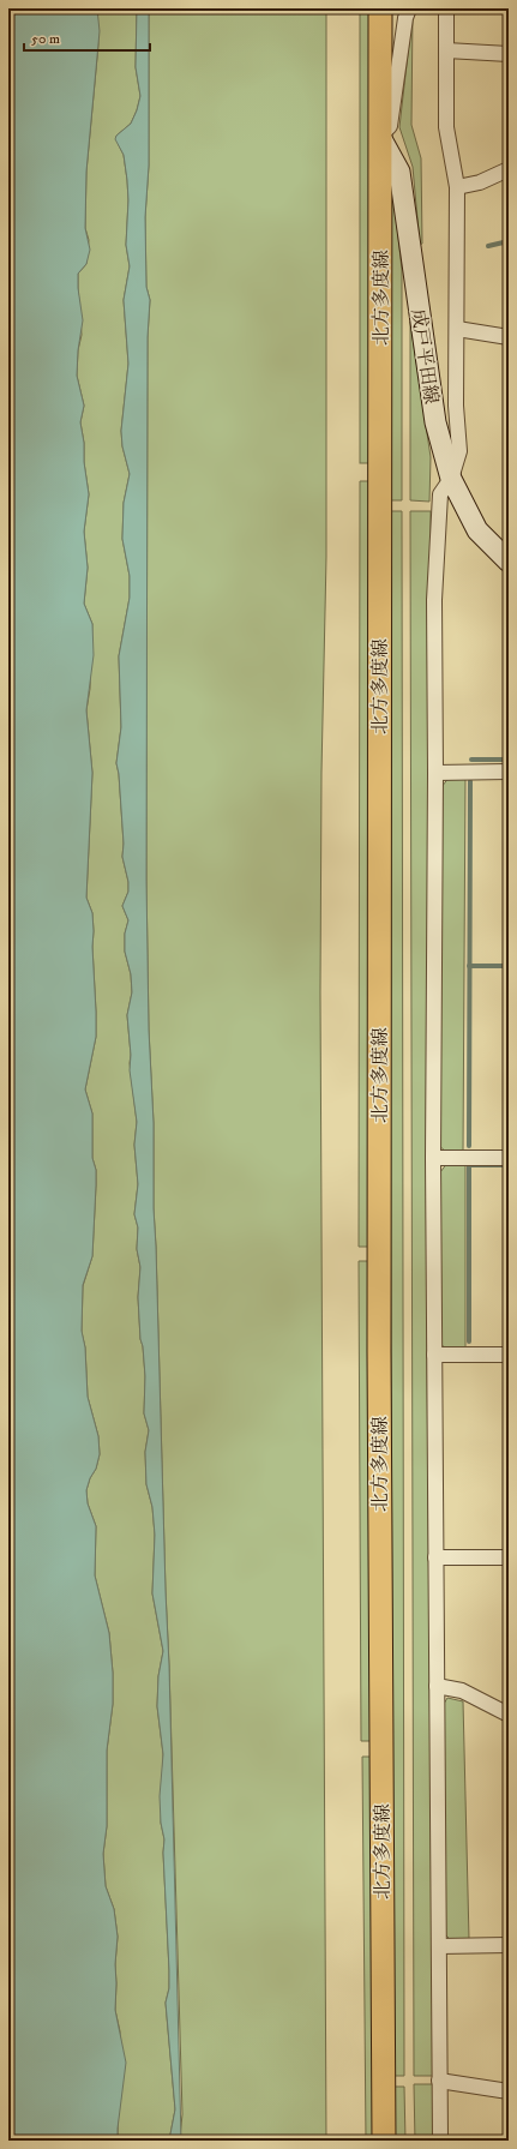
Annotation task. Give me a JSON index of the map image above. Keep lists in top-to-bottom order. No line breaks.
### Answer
{"streets":{"main road":["北方多度線","成戸平田線"]},"crossings":[["北方多度線","成戸平田線"]],"scale_bar":"50 m"}
